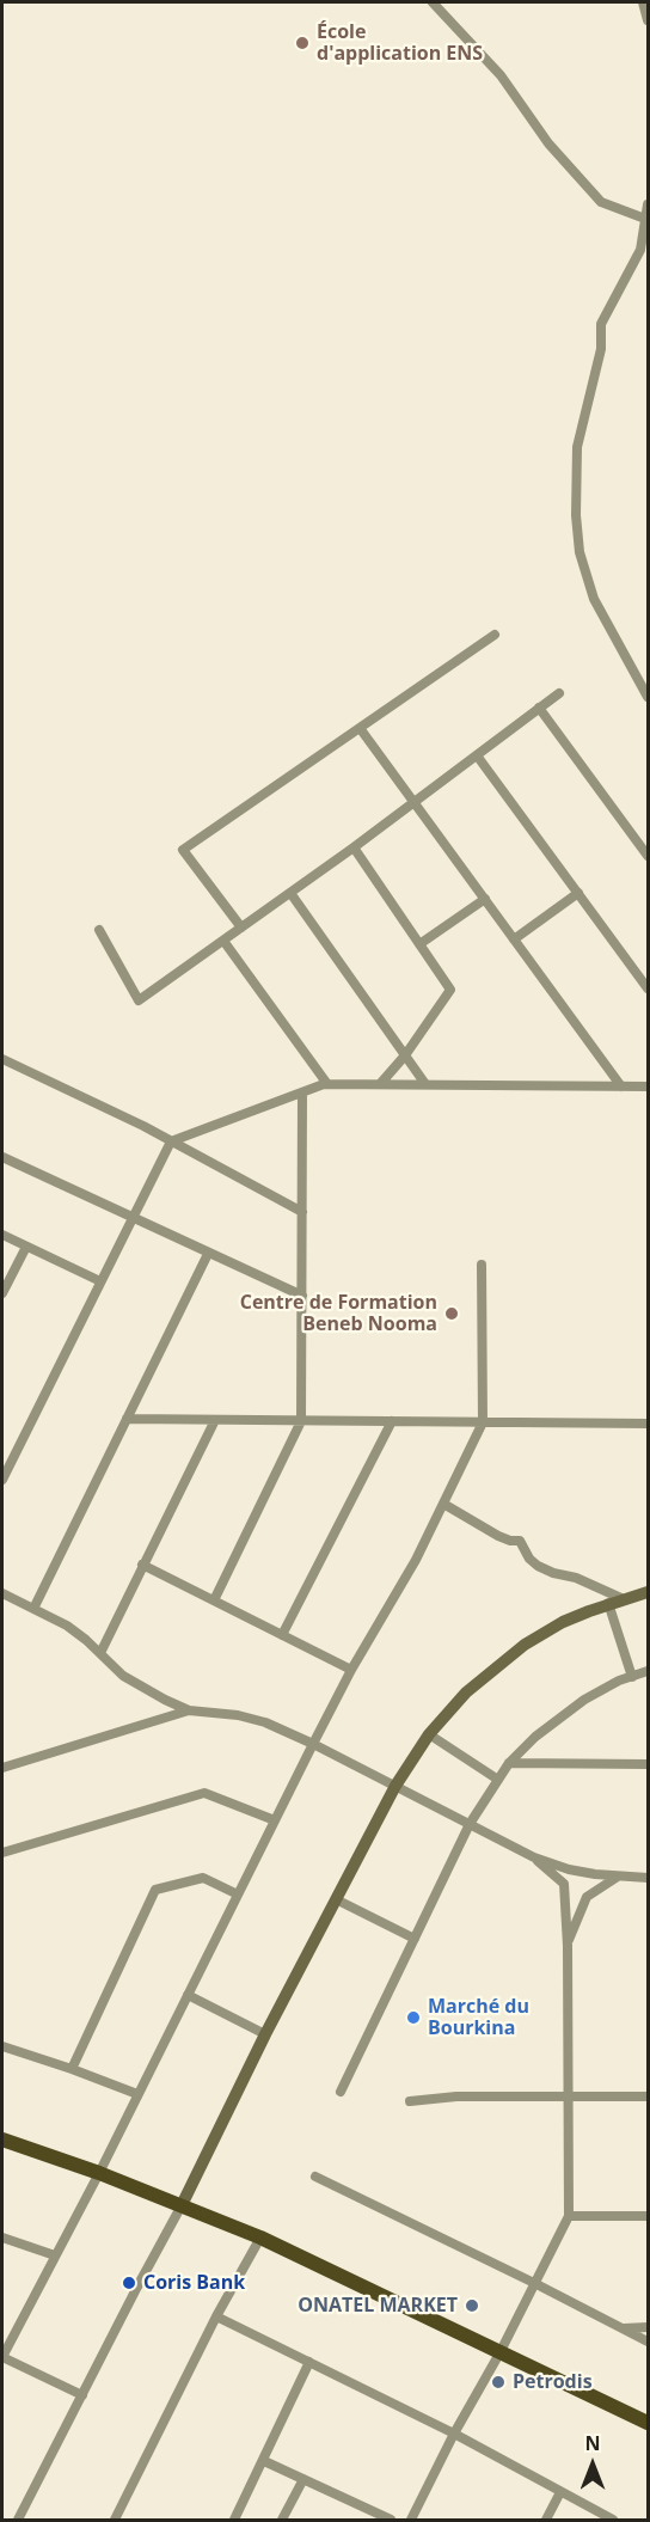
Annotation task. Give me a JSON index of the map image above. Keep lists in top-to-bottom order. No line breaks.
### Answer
{"places":["École d'application ENS","Centre de Formation Beneb Nooma","Marché du Bourkina","Coris Bank","ONATEL MARKET","Petrodis"],"north":"top"}
